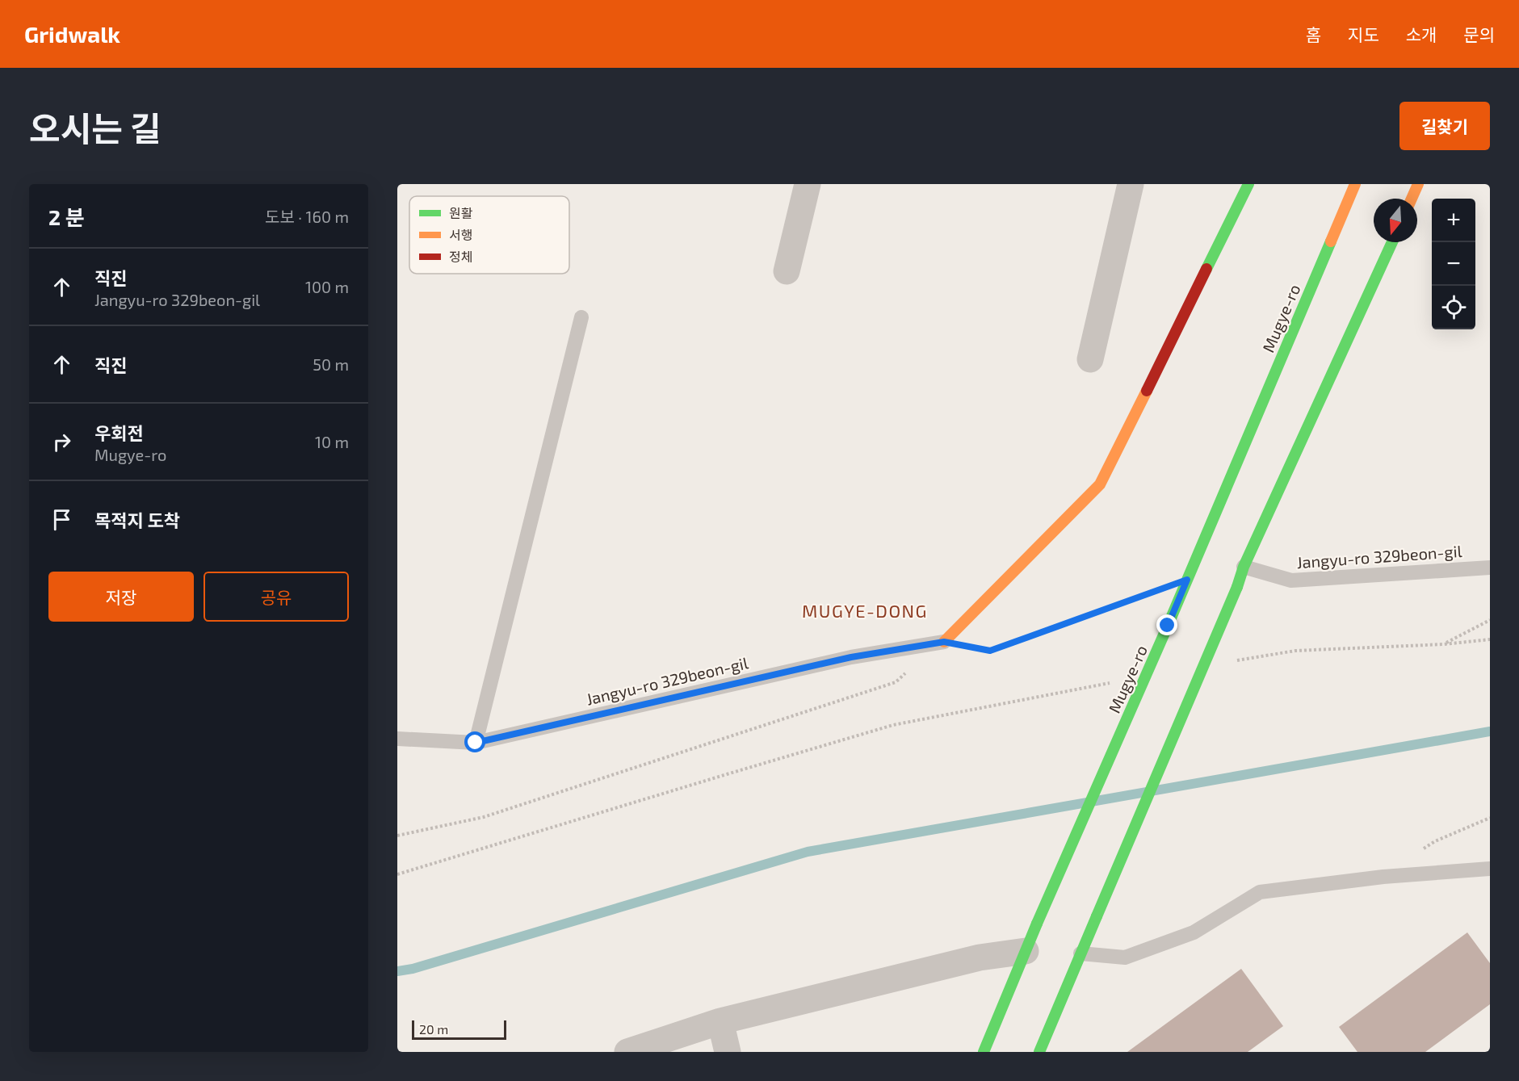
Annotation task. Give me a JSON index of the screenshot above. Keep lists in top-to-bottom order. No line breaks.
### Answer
{"streets":{"main road":["Mugye-ro"],"lane":["Jangyu-ro 329beon-gil"]},"districts":["MUGYE-DONG"],"legend":["원활","서행","정체"],"scale_bar":"20 m","north":"bottom","page":{"header":"Gridwalk","nav":["홈","지도","소개","문의"],"title":"오시는 길","buttons":["길찾기",["저장","공유"]],"heading":["2 분","도보 · 160 m"],"map_buttons":["+","−"],"list":[["직진","Jangyu-ro 329beon-gil","100 m"],["직진","50 m"],["우회전","Mugye-ro","10 m"],"목적지 도착"],"scale":"20 m"}}
